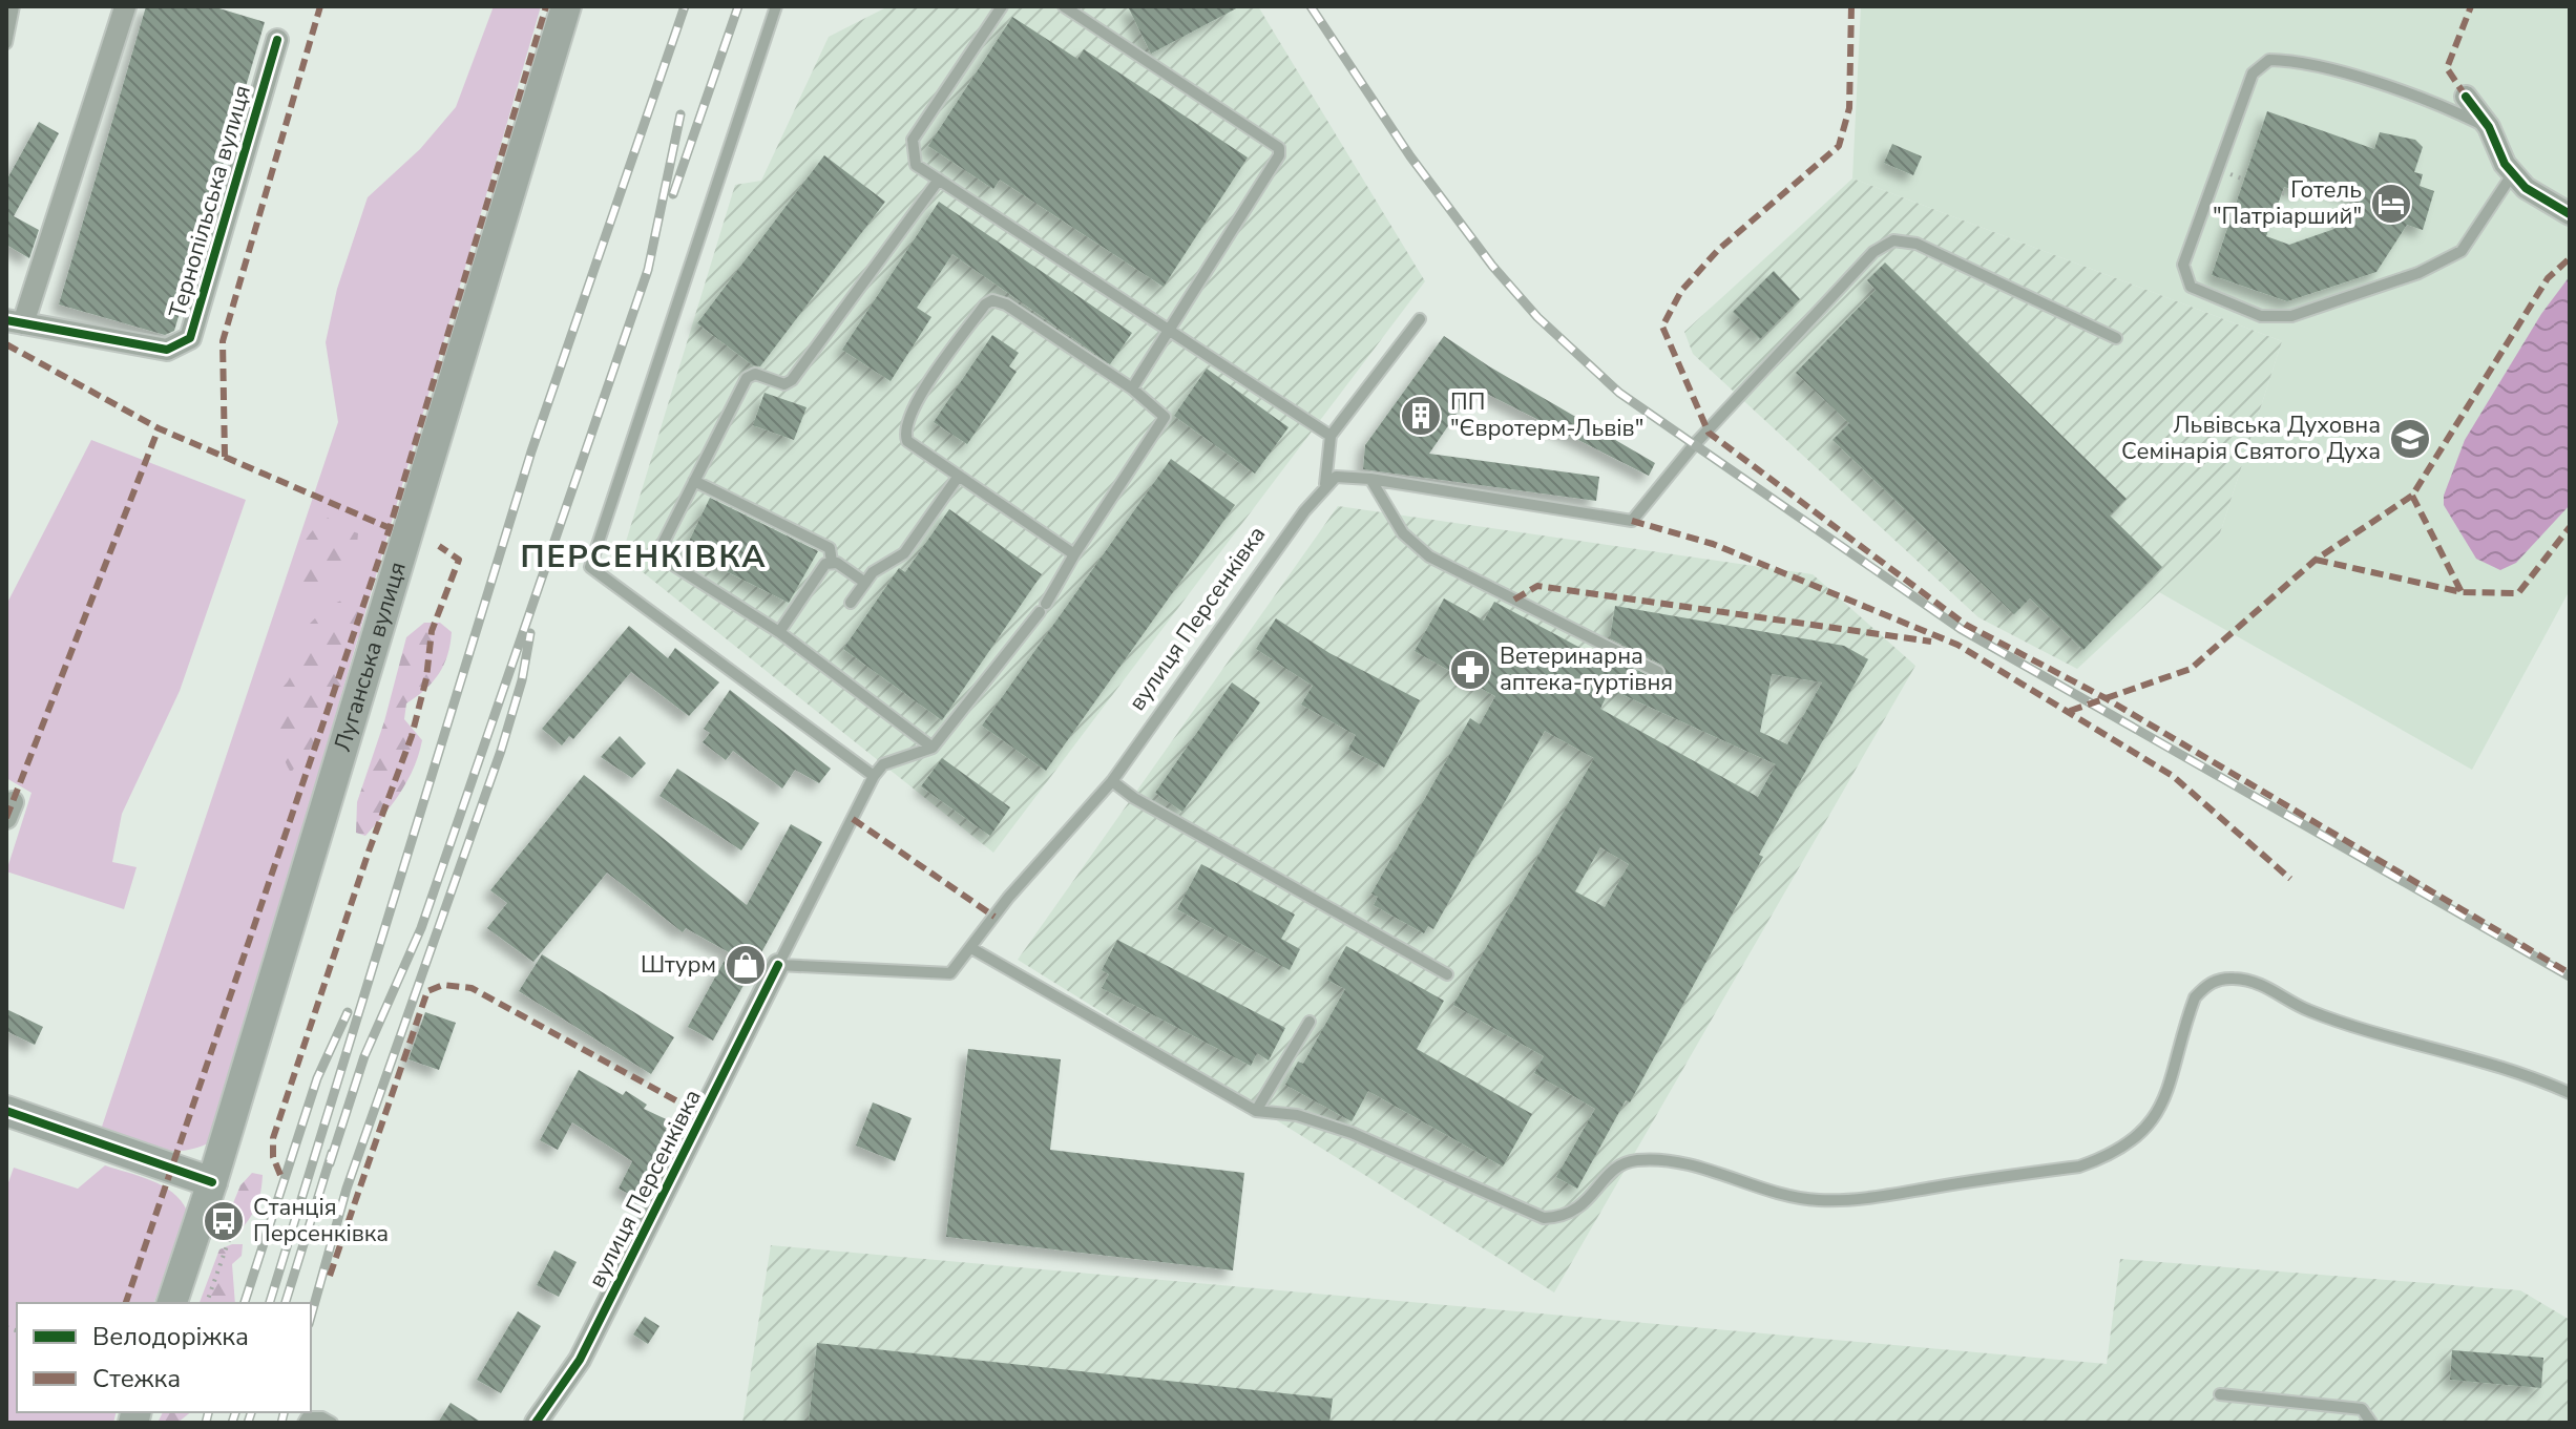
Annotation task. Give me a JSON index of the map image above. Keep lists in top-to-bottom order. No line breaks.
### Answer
{"streets":{"main road":["Луганська вулиця"],"street":["Тернопільська вулиця","вулиця Персенківка"]},"districts":["ПЕРСЕНКІВКА"],"places":{"hotel":["Готель \"Патріарший\""],"building":["ПП \"Євротерм-Львів\""],"school or university":["Львівська Духовна Семінарія Святого Духа"],"pharmacy":["Ветеринарна аптека-гуртівня"],"shop":["Штурм"],"bus stop":["Станція Персенківка"]},"legend":["Велодоріжка","Стежка"]}
